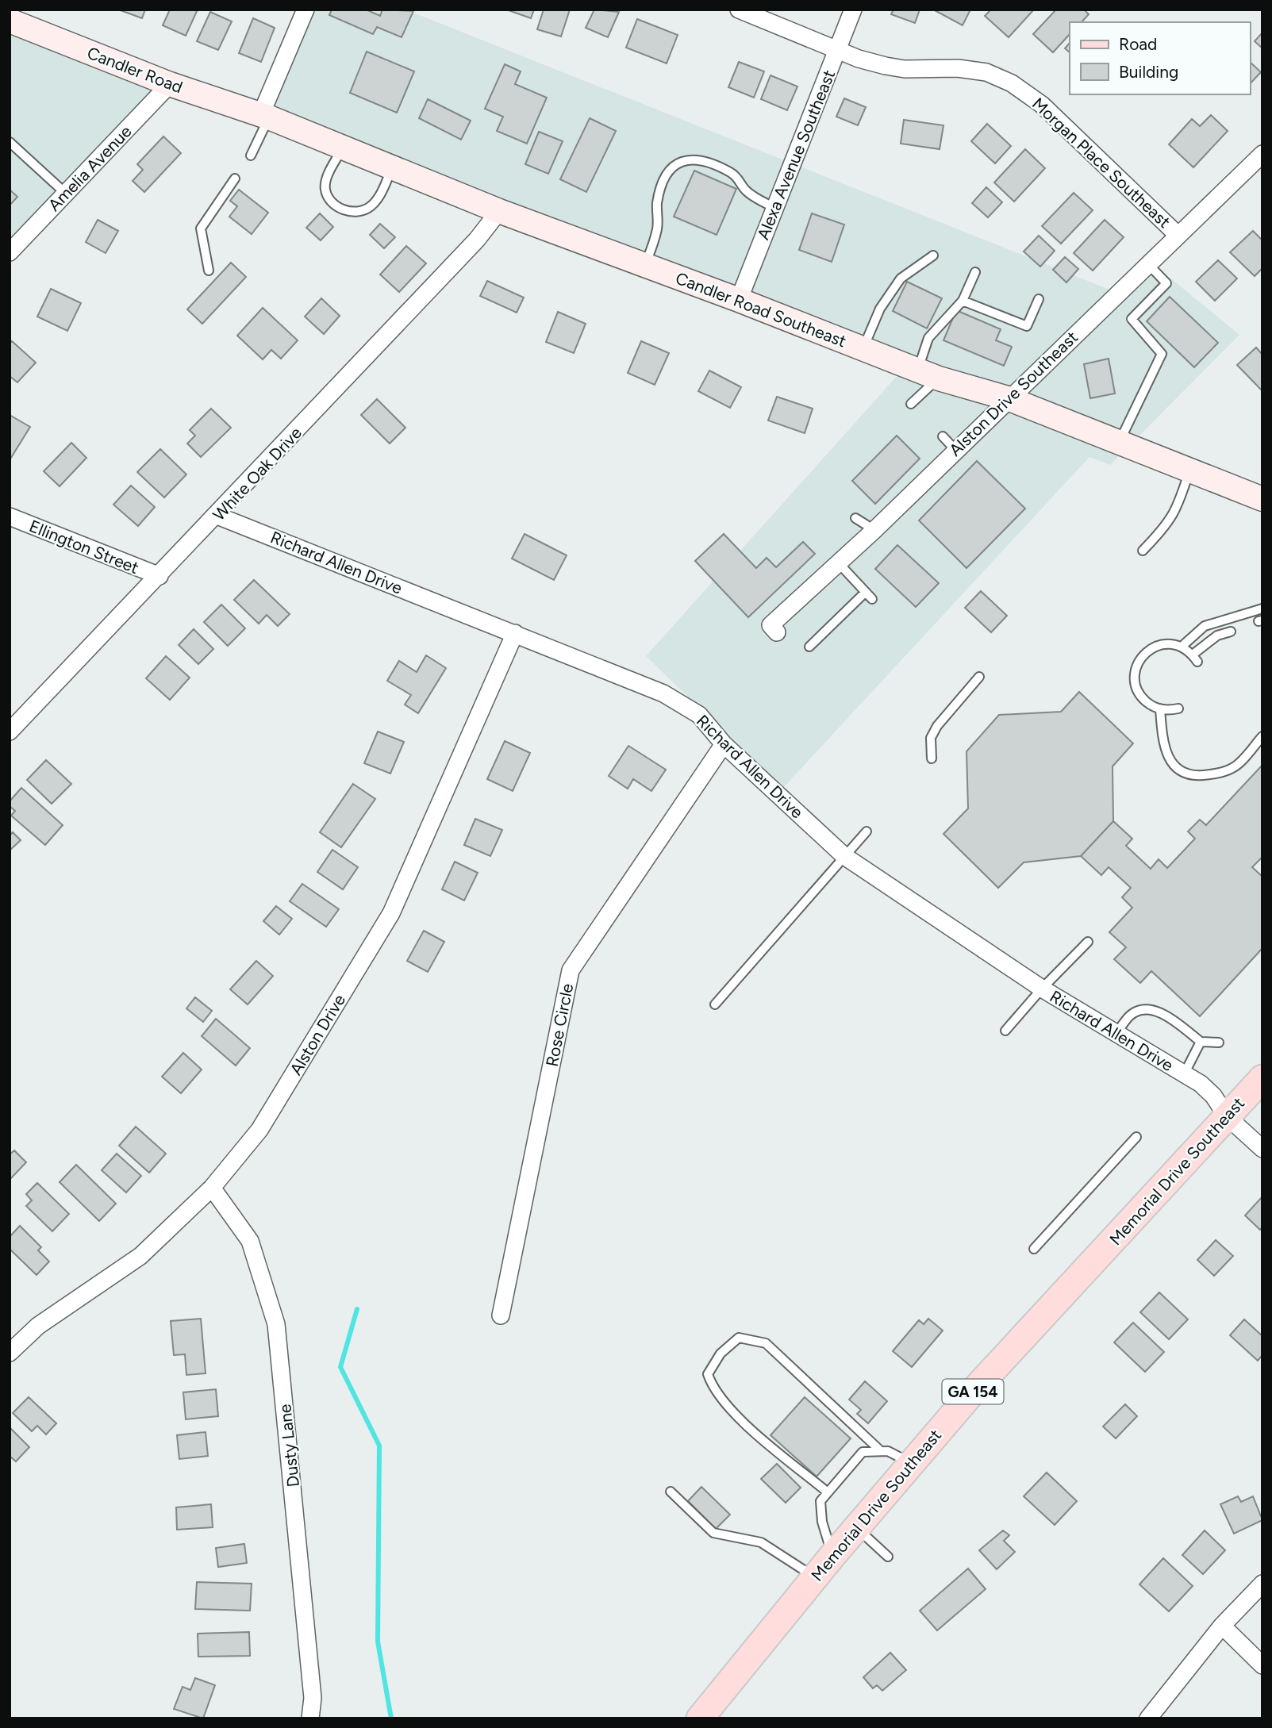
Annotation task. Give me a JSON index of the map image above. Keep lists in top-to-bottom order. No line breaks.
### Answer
{"streets":{"main road":["Candler Road","Candler Road Southeast","Memorial Drive Southeast","GA 154"],"street":["Alexa Avenue Southeast","Morgan Place Southeast","Amelia Avenue","Alston Drive Southeast","White Oak Drive","Ellington Street","Richard Allen Drive","Rose Circle","Alston Drive","Dusty Lane"]},"crossings":[["Candler Road","Amelia Avenue"],["Candler Road","Candler Road Southeast"],["Alexa Avenue Southeast","Morgan Place Southeast"],["Alexa Avenue Southeast","Candler Road Southeast"],["Morgan Place Southeast","Alston Drive Southeast"],["Candler Road Southeast","Alston Drive Southeast"],["Candler Road Southeast","White Oak Drive"],["White Oak Drive","Ellington Street"],["White Oak Drive","Richard Allen Drive"],["Richard Allen Drive","Rose Circle"],["Richard Allen Drive","Alston Drive"],["Richard Allen Drive","Memorial Drive Southeast"],["Alston Drive","Dusty Lane"]],"legend":["Road","Building"]}
